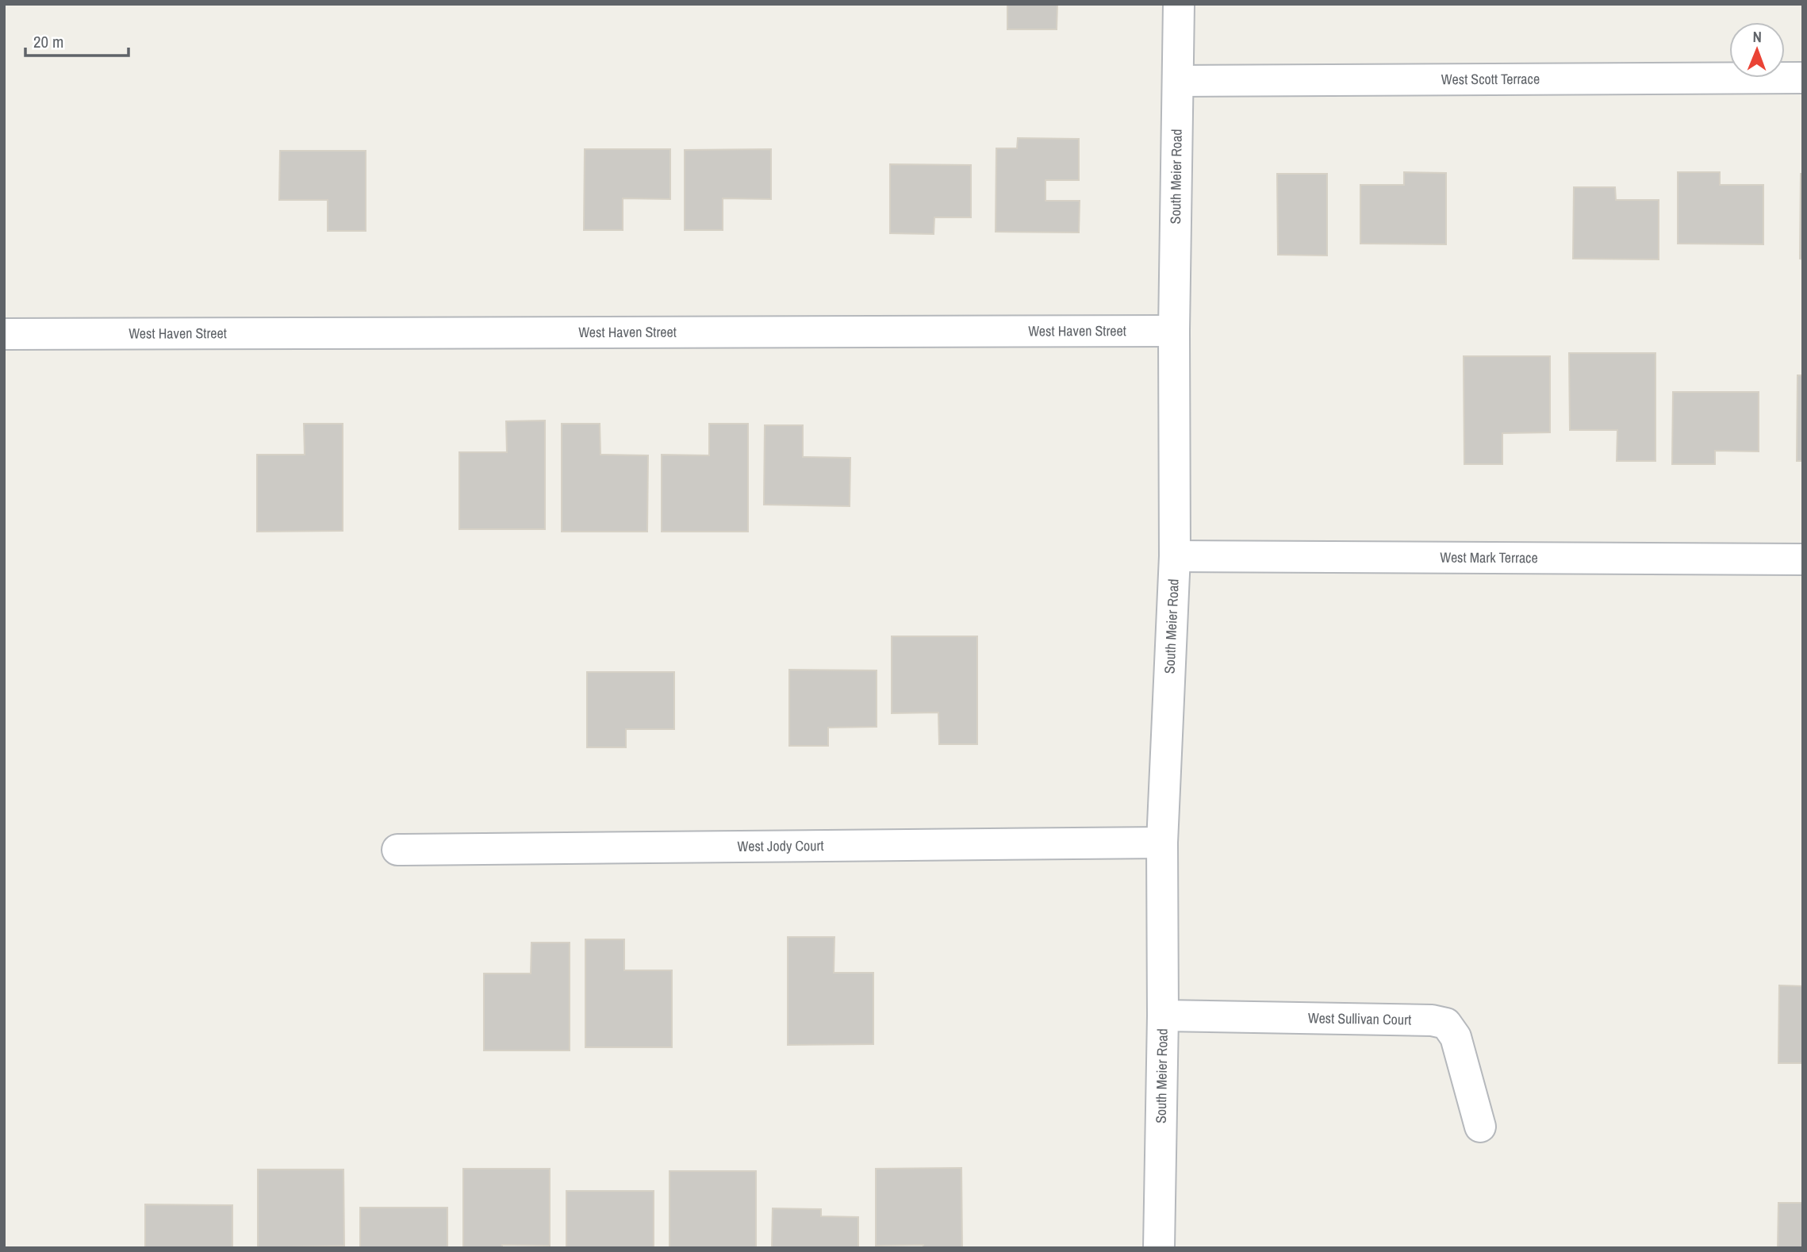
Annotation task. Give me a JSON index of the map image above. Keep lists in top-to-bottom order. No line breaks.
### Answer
{"streets":{"street":["West Scott Terrace","South Meier Road","West Haven Street","West Mark Terrace","West Jody Court","West Sullivan Court"]},"crossings":[["West Scott Terrace","South Meier Road"],["South Meier Road","West Haven Street"],["South Meier Road","West Mark Terrace"],["South Meier Road","West Jody Court"],["South Meier Road","West Sullivan Court"]],"scale_bar":"20 m","north":"top"}
